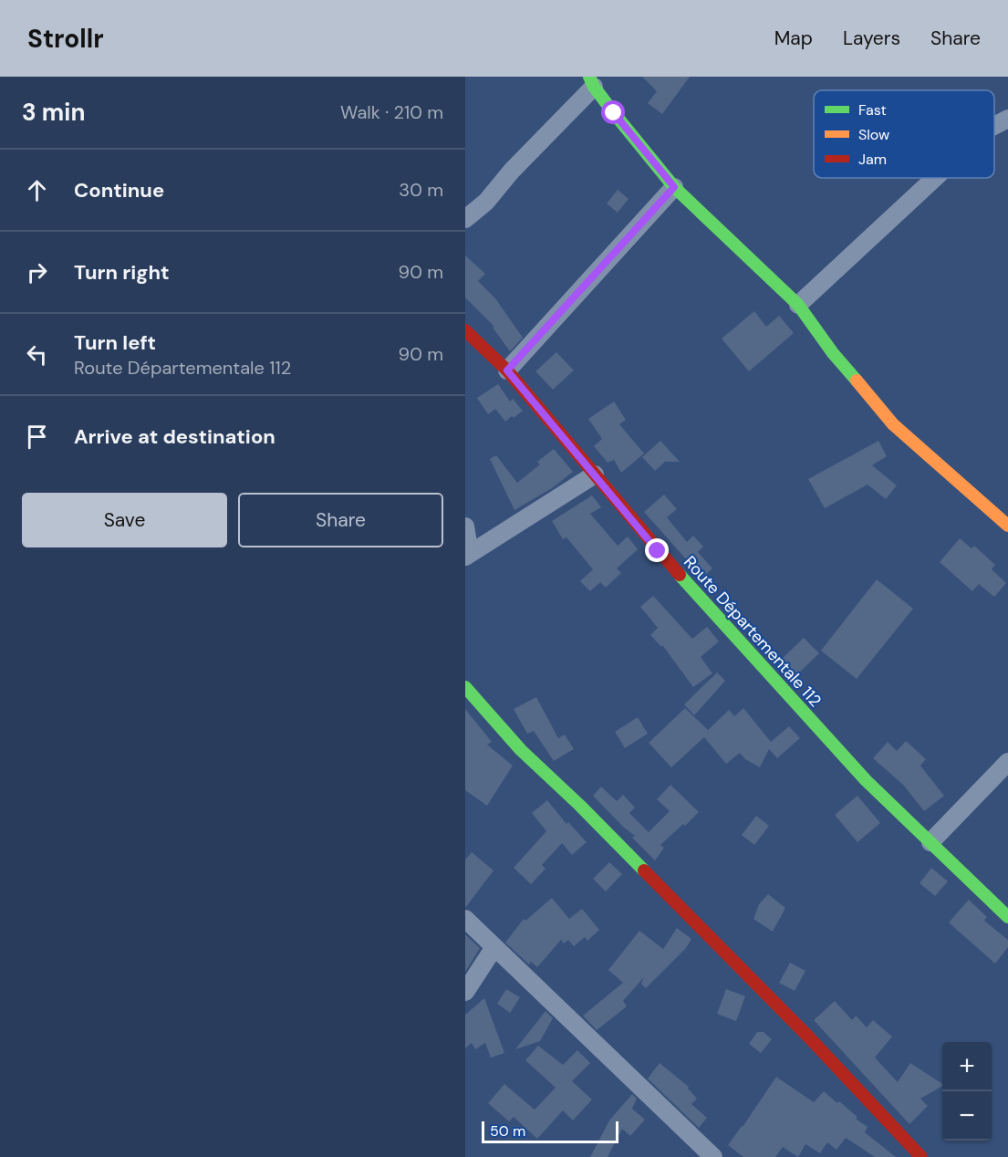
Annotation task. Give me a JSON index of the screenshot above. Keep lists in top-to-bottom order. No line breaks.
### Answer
{"streets":{"street":["Route Départementale 112"]},"legend":["Fast","Slow","Jam"],"scale_bar":"50 m","page":{"header":"Strollr","nav":["Map","Layers","Share"],"heading":["3 min","Walk · 210 m"],"list":[["Continue","30 m"],["Turn right","90 m"],["Turn left","Route Départementale 112","90 m"],"Arrive at destination"],"buttons":["Save","Share"],"map_buttons":["+","−"],"scale":"50 m"}}
